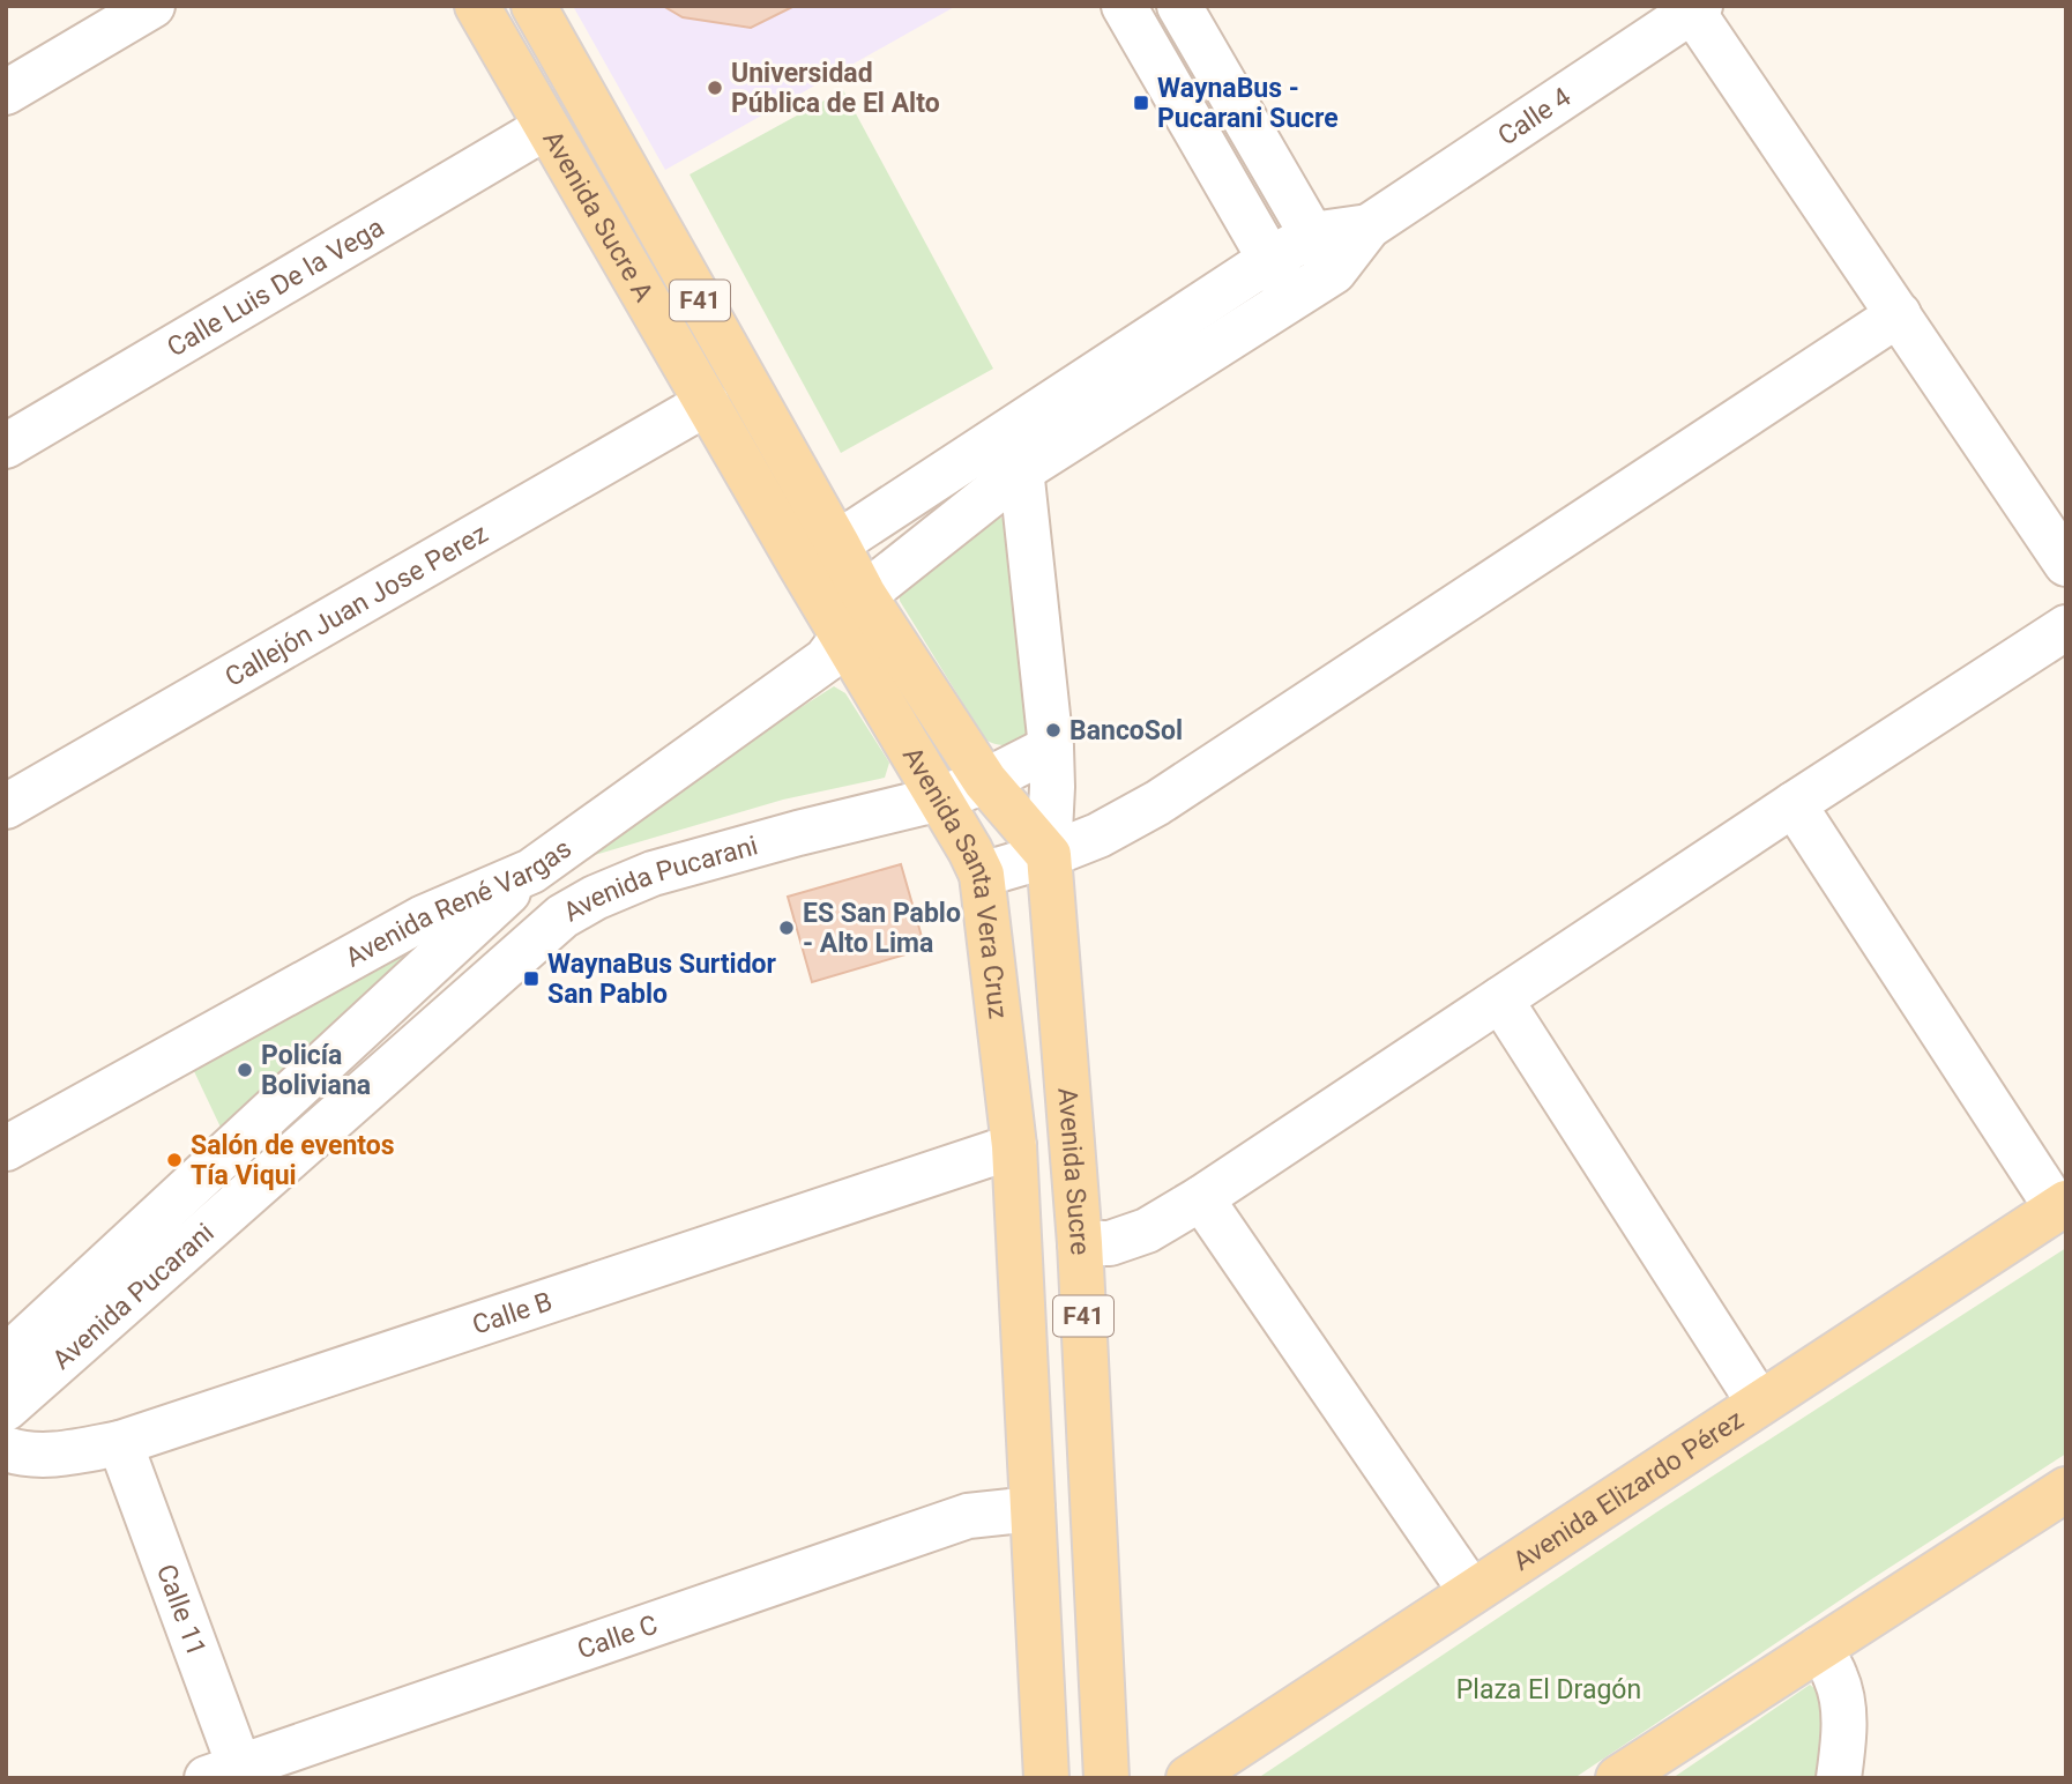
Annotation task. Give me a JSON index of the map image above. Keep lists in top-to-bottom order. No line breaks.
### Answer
{"streets":{"main road":["Avenida Sucre A","F41","Avenida Santa Vera Cruz","Avenida Sucre","Avenida Elizardo Pérez"],"street":["Calle 4","Calle Luis De la Vega","Callejón Juan Jose Perez","Avenida Pucarani","Avenida René Vargas","Calle B","Calle 11","Calle C"]},"crossings":[["Avenida Sucre A","Calle Luis De la Vega"],["Avenida Sucre A","Callejón Juan Jose Perez"],["Avenida Sucre A","Avenida Santa Vera Cruz"],["Avenida Sucre A","Avenida René Vargas"],["F41","Avenida Santa Vera Cruz"],["F41","Calle B"],["F41","Calle C"],["Avenida Pucarani","Avenida Santa Vera Cruz"],["Avenida Pucarani","Avenida René Vargas"],["Avenida Santa Vera Cruz","Avenida René Vargas"],["Avenida Santa Vera Cruz","Avenida Sucre"],["Avenida Santa Vera Cruz","Calle B"],["Calle B","Calle 11"],["Calle 11","Calle C"]],"parks":["Plaza El Dragón"],"places":{"other":["Universidad Pública de El Alto","BancoSol","ES San Pablo - Alto Lima","Policía Boliviana","Salón de eventos Tía Viqui"],"transit":["WaynaBus - Pucarani Sucre","WaynaBus Surtidor San Pablo"]}}
